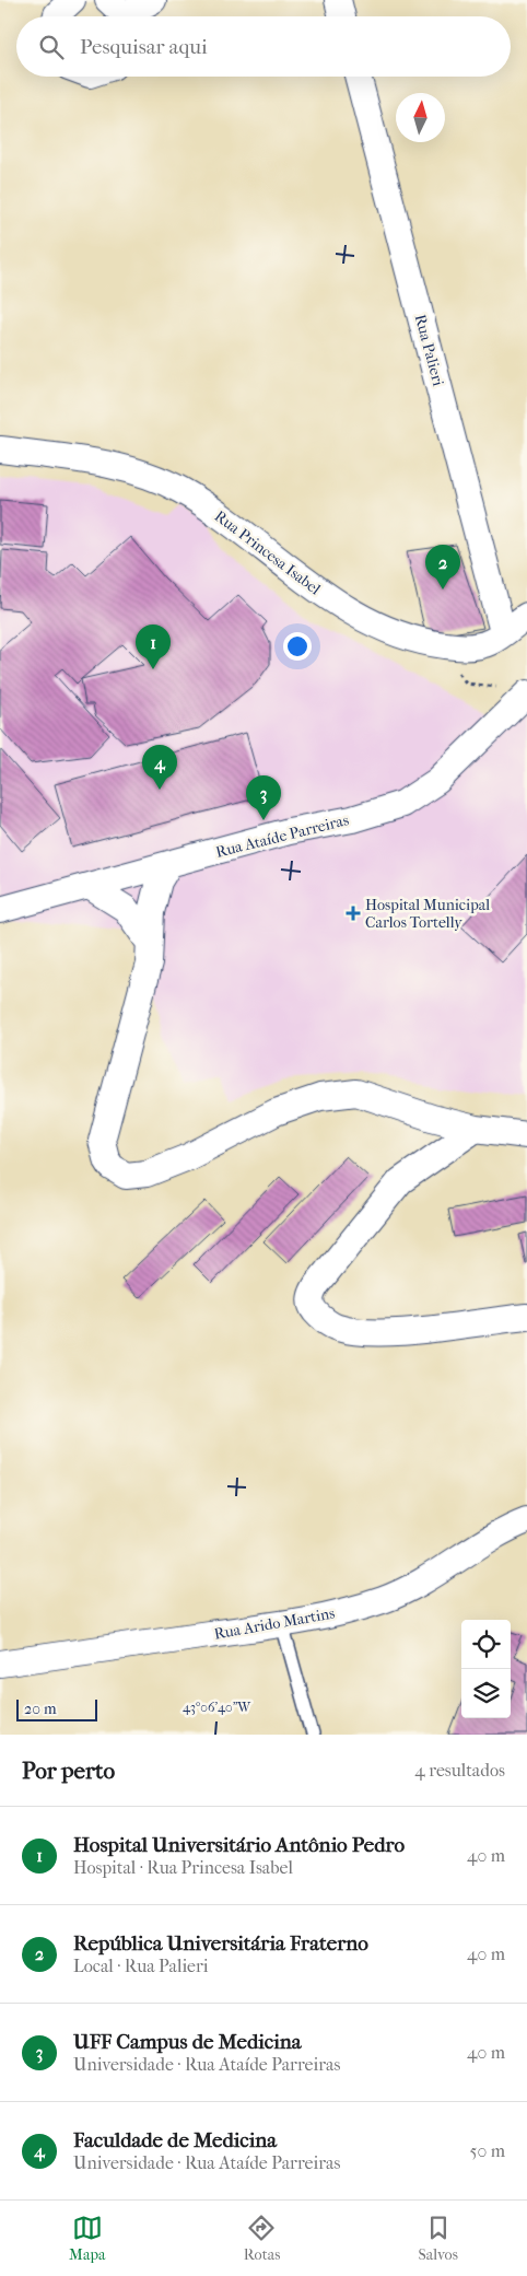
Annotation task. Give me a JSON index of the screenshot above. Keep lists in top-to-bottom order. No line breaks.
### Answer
{"streets":{"street":["Rua Palieri","Rua Princesa Isabel","Rua Ataíde Parreiras","Rua Arido Martins"]},"crossings":[["Rua Palieri","Rua Princesa Isabel"]],"places":{"health":["Hospital Municipal Carlos Tortelly"]},"scale_bar":"20 m","north":"top","page":{"search":"Pesquisar aqui","pins":["2","1","4","3"],"scale":"20 m","heading":["Por perto","4 resultados"],"list":[{"mark":"1","name":"Hospital Universitário Antônio Pedro","note":"Hospital · Rua Princesa Isabel","value":"40 m"},{"mark":"2","name":"República Universitária Fraterno","note":"Local · Rua Palieri","value":"40 m"},{"mark":"3","name":"UFF Campus de Medicina","note":"Universidade · Rua Ataíde Parreiras","value":"40 m"},{"mark":"4","name":"Faculdade de Medicina","note":"Universidade · Rua Ataíde Parreiras","value":"50 m"}],"nav":["Mapa","Rotas","Salvos"]},"coordinates":["43°06'40\"W"]}
